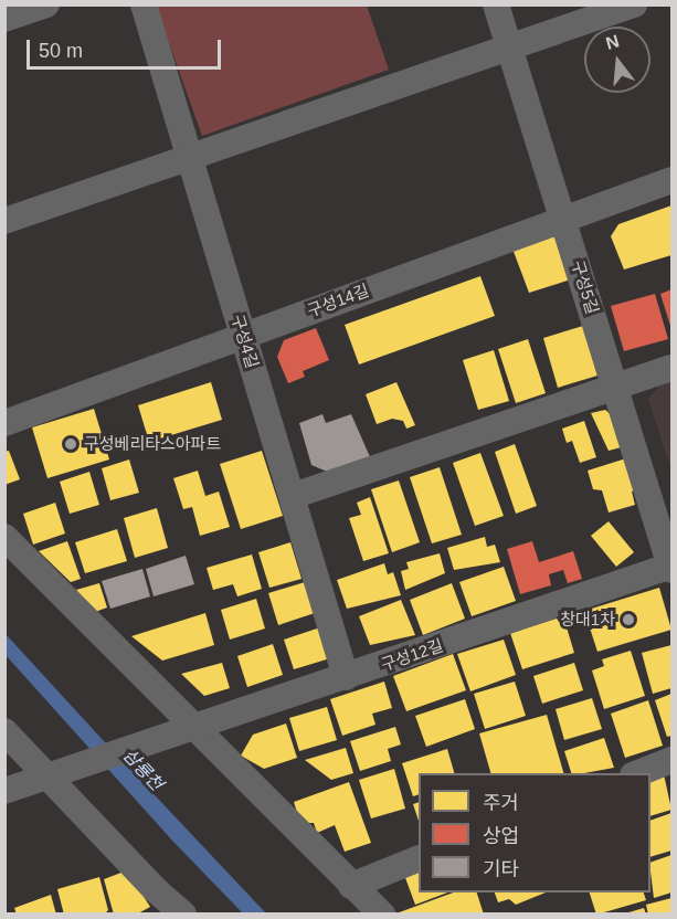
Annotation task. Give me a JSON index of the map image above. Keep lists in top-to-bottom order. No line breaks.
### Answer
{"streets":{"street":["구성5길","구성14길","구성4길","구성12길"]},"crossings":[["구성5길","구성14길"],["구성5길","구성12길"],["구성14길","구성4길"],["구성4길","구성12길"]],"water":["삼룡천"],"places":["구성베리타스아파트","창대1차"],"legend":["주거","상업","기타"],"scale_bar":"50 m","north":"top"}
